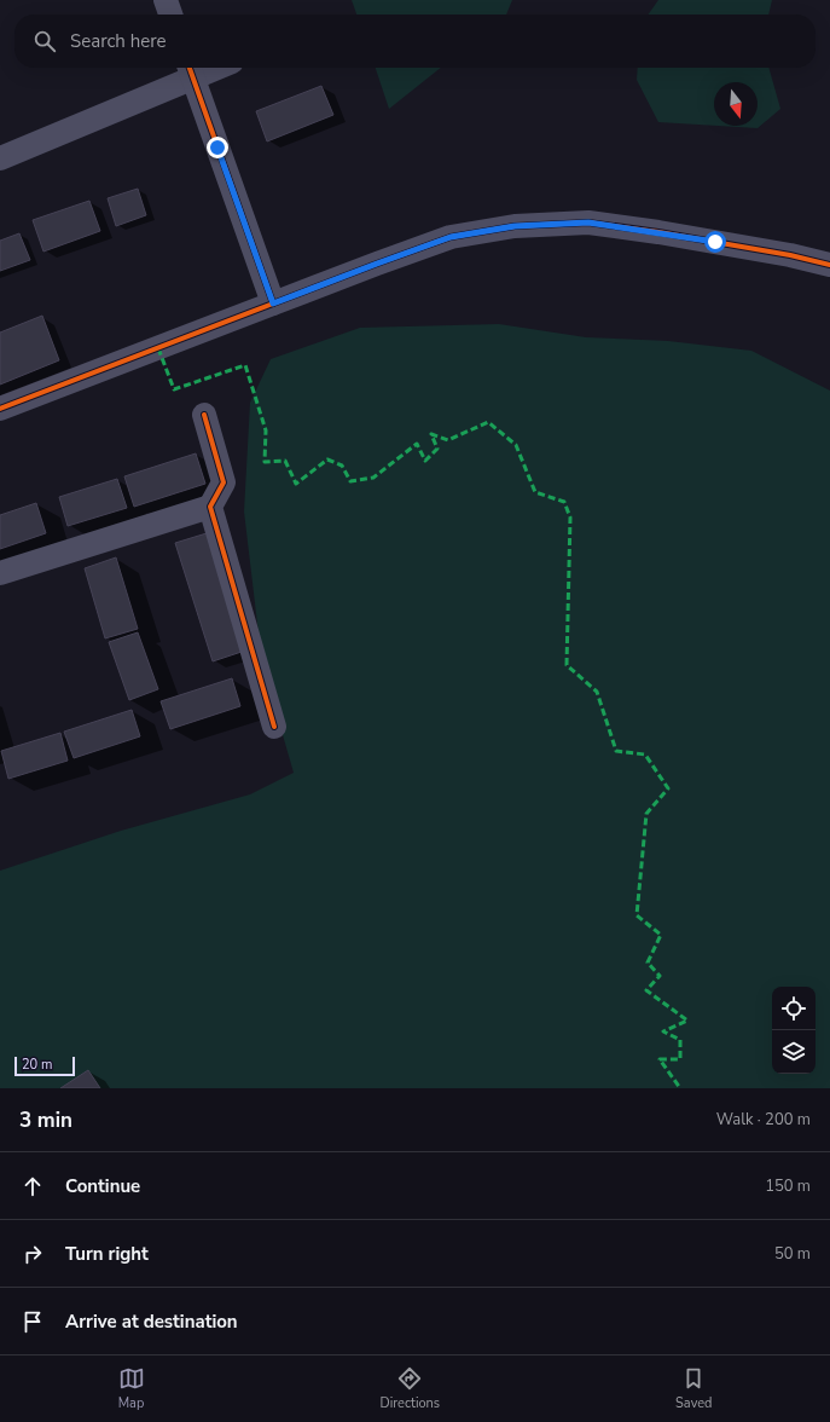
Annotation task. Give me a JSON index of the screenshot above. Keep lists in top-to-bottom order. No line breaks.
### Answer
{"scale_bar":"20 m","north":"bottom","page":{"search":"Search here","scale":"20 m","heading":["3 min","Walk · 200 m"],"list":[["Continue","150 m"],["Turn right","50 m"],"Arrive at destination"],"nav":["Map","Directions","Saved"]}}
